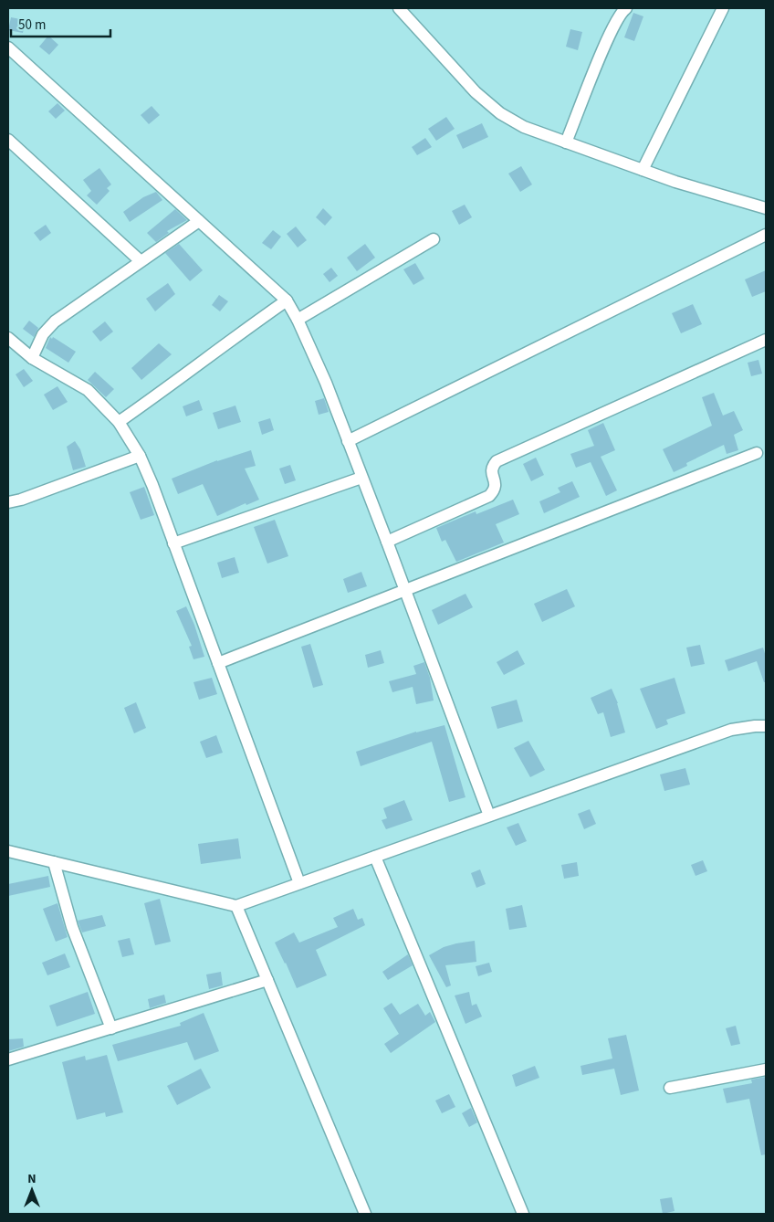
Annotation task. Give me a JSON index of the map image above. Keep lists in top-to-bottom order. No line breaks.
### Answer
{"scale_bar":"50 m","north":"top"}
